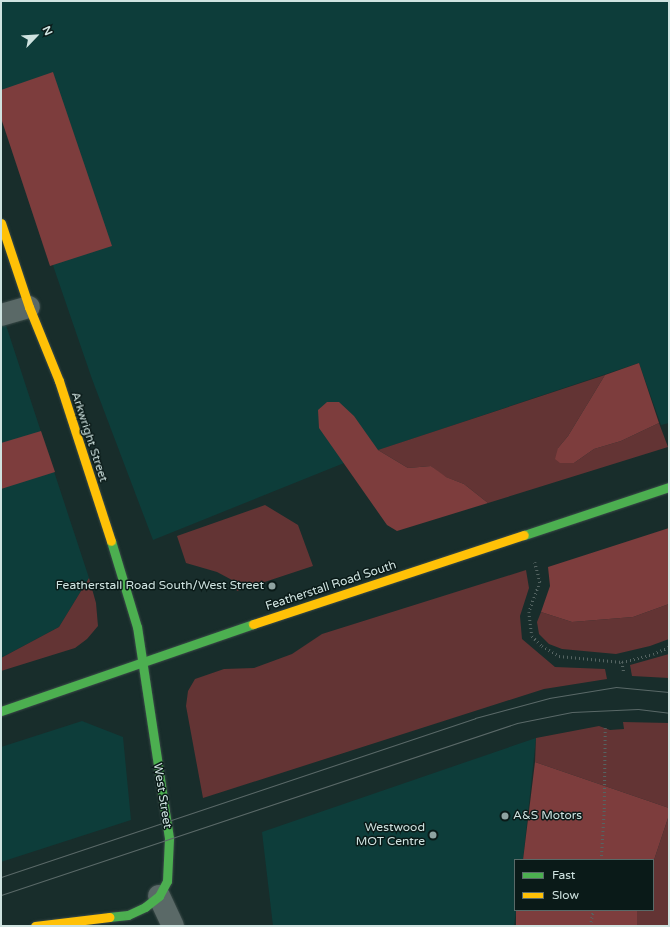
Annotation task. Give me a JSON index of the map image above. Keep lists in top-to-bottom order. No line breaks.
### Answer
{"streets":{"street":["Arkwright Street","Featherstall Road South","West Street"]},"crossings":[["Arkwright Street","Featherstall Road South"],["Arkwright Street","West Street"],["Featherstall Road South","West Street"]],"places":["Featherstall Road South/West Street","A&S Motors","Westwood MOT Centre"],"legend":["Fast","Slow"],"north":"top right"}
